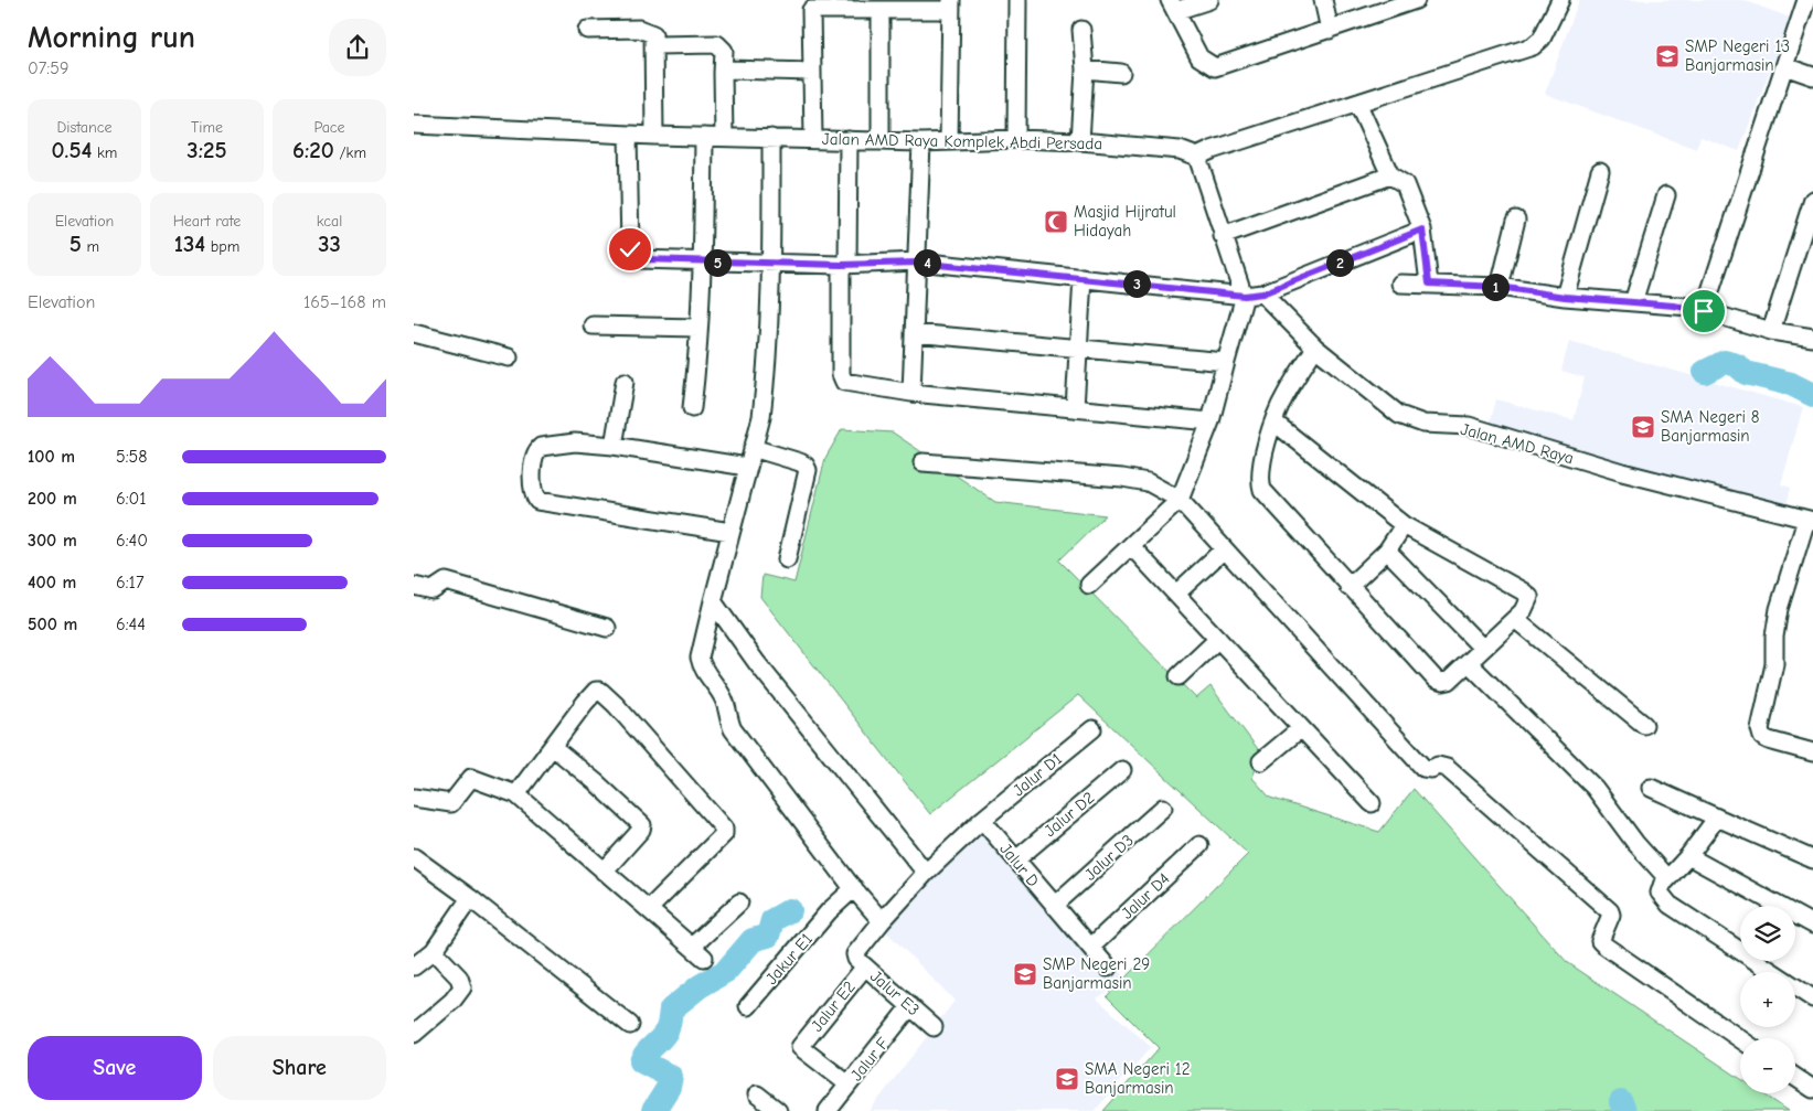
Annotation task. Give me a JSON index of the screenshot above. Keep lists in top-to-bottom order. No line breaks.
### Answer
{"streets":{"street":["Jalan AMD Raya Komplek Abdi Persada","Jalan AMD Raya","Jalur D1","Jalur D2","Jalur D3","Jalur D","Jalur D4","Jakur E1","Jalur E3","Jalur E2","Jalur F"]},"crossings":[["Jalur D1","Jalur D"],["Jalur D2","Jalur D"],["Jalur D3","Jalur D"],["Jalur D","Jalur D4"],["Jalur E3","Jalur E2"],["Jalur E3","Jalur F"],["Jalur E2","Jalur F"]],"places":{"school or university":["SMP Negeri 13 Banjarmasin","SMA Negeri 8 Banjarmasin","SMP Negeri 29 Banjarmasin","SMA Negeri 12 Banjarmasin"],"mosque":["Masjid Hijratul Hidayah"]},"page":{"heading":["Morning run","07:59"],"stats":[["Distance","0.54 km"],["Time","3:25"],["Pace","6:20 /km"],["Elevation","5 m"],["Heart rate","134 bpm"],["kcal","33"]],"pins":["2","4","5","3","1"],"chart":["Elevation","165–168 m"],"list":[{"name":"100 m","note":"5:58"},{"name":"200 m","note":"6:01"},{"name":"300 m","note":"6:40"},{"name":"400 m","note":"6:17"},{"name":"500 m","note":"6:44"}],"map_buttons":["+","−"],"buttons":["Save","Share"]}}
